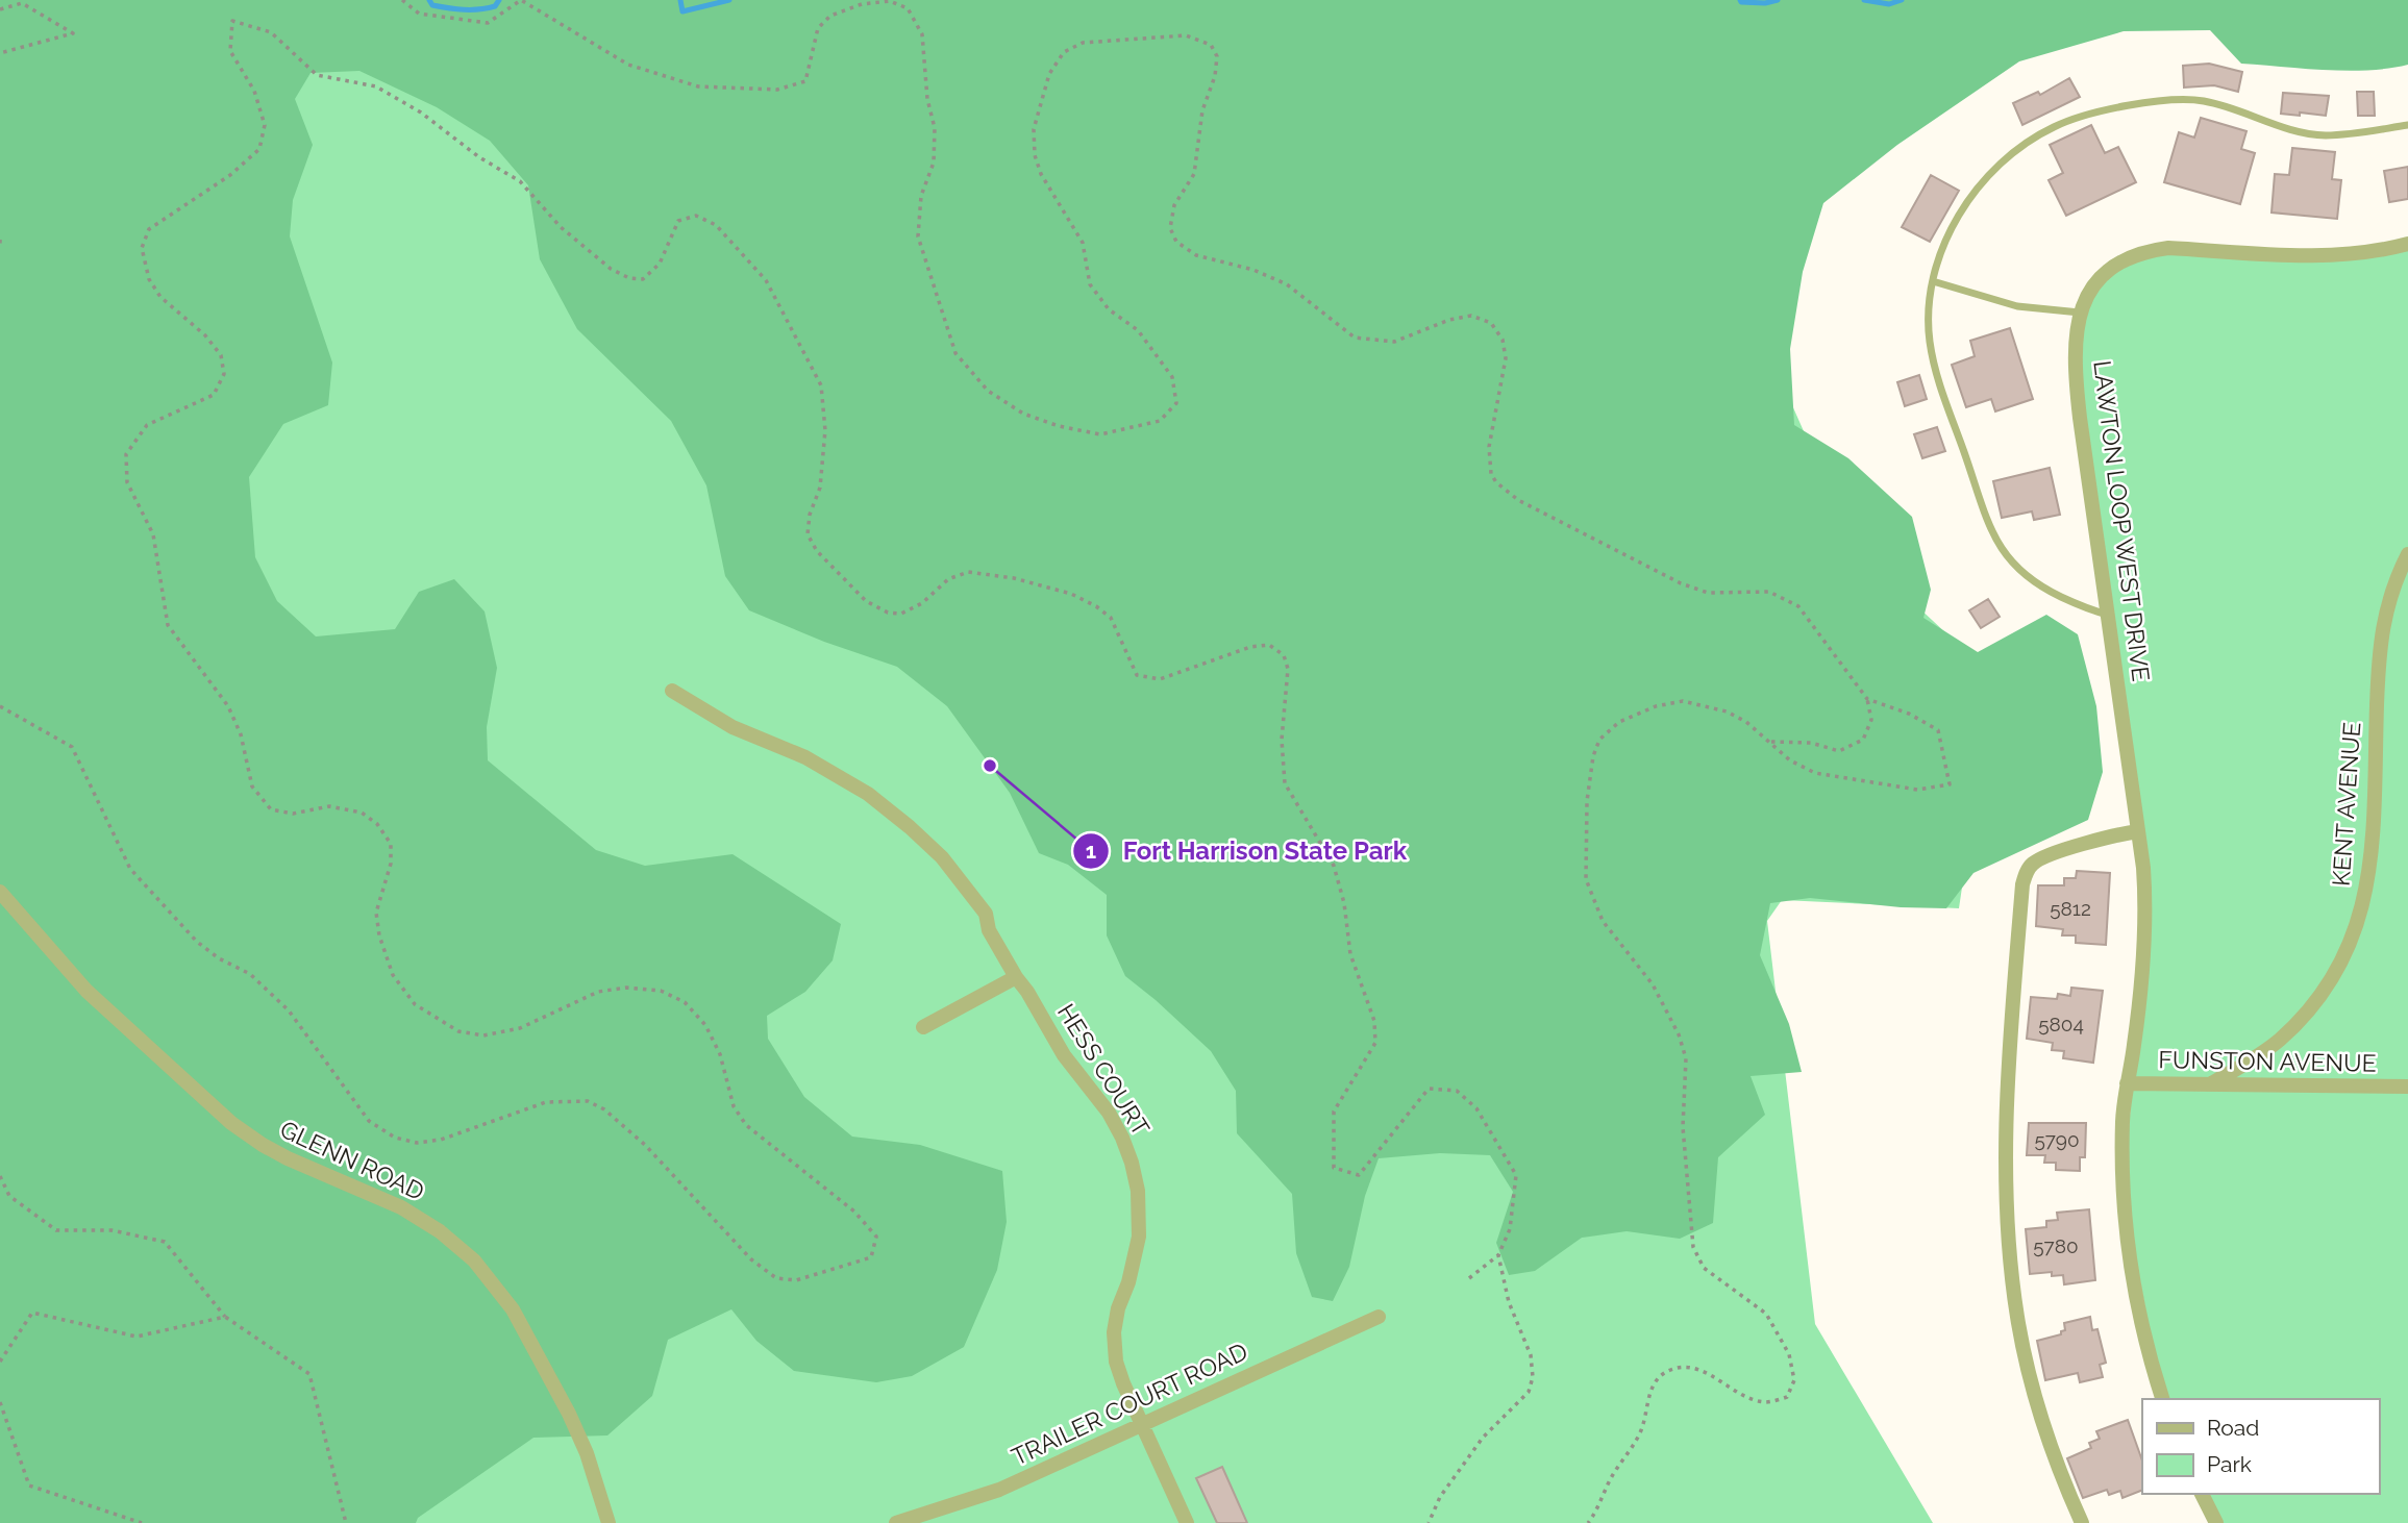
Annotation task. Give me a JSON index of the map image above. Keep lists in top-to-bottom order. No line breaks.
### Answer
{"streets":{"street":["LAWTON LOOP WEST DRIVE","KENT AVENUE","FUNSTON AVENUE","HESS COURT","GLENN ROAD","TRAILER COURT ROAD"]},"crossings":[["LAWTON LOOP WEST DRIVE","FUNSTON AVENUE"],["KENT AVENUE","FUNSTON AVENUE"],["HESS COURT","TRAILER COURT ROAD"]],"places":["Fort Harrison State Park"],"house_numbers":["5812","5804","5790","5780"],"legend":["Road","Park"]}
